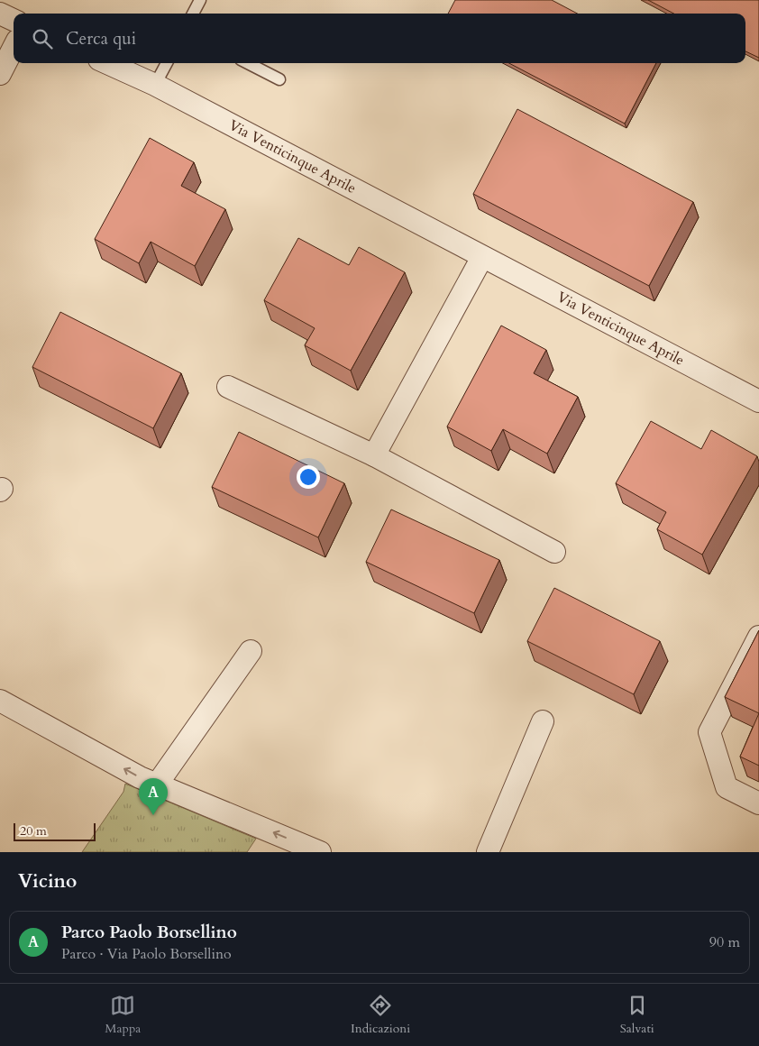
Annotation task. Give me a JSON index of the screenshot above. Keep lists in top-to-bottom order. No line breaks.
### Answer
{"streets":{"street":["Via Venticinque Aprile"]},"scale_bar":"20 m","page":{"search":"Cerca qui","pins":"A","scale":"20 m","heading":"Vicino","list":[{"mark":"A","name":"Parco Paolo Borsellino","note":"Parco · Via Paolo Borsellino","value":"90 m"}],"nav":["Mappa","Indicazioni","Salvati"]}}
